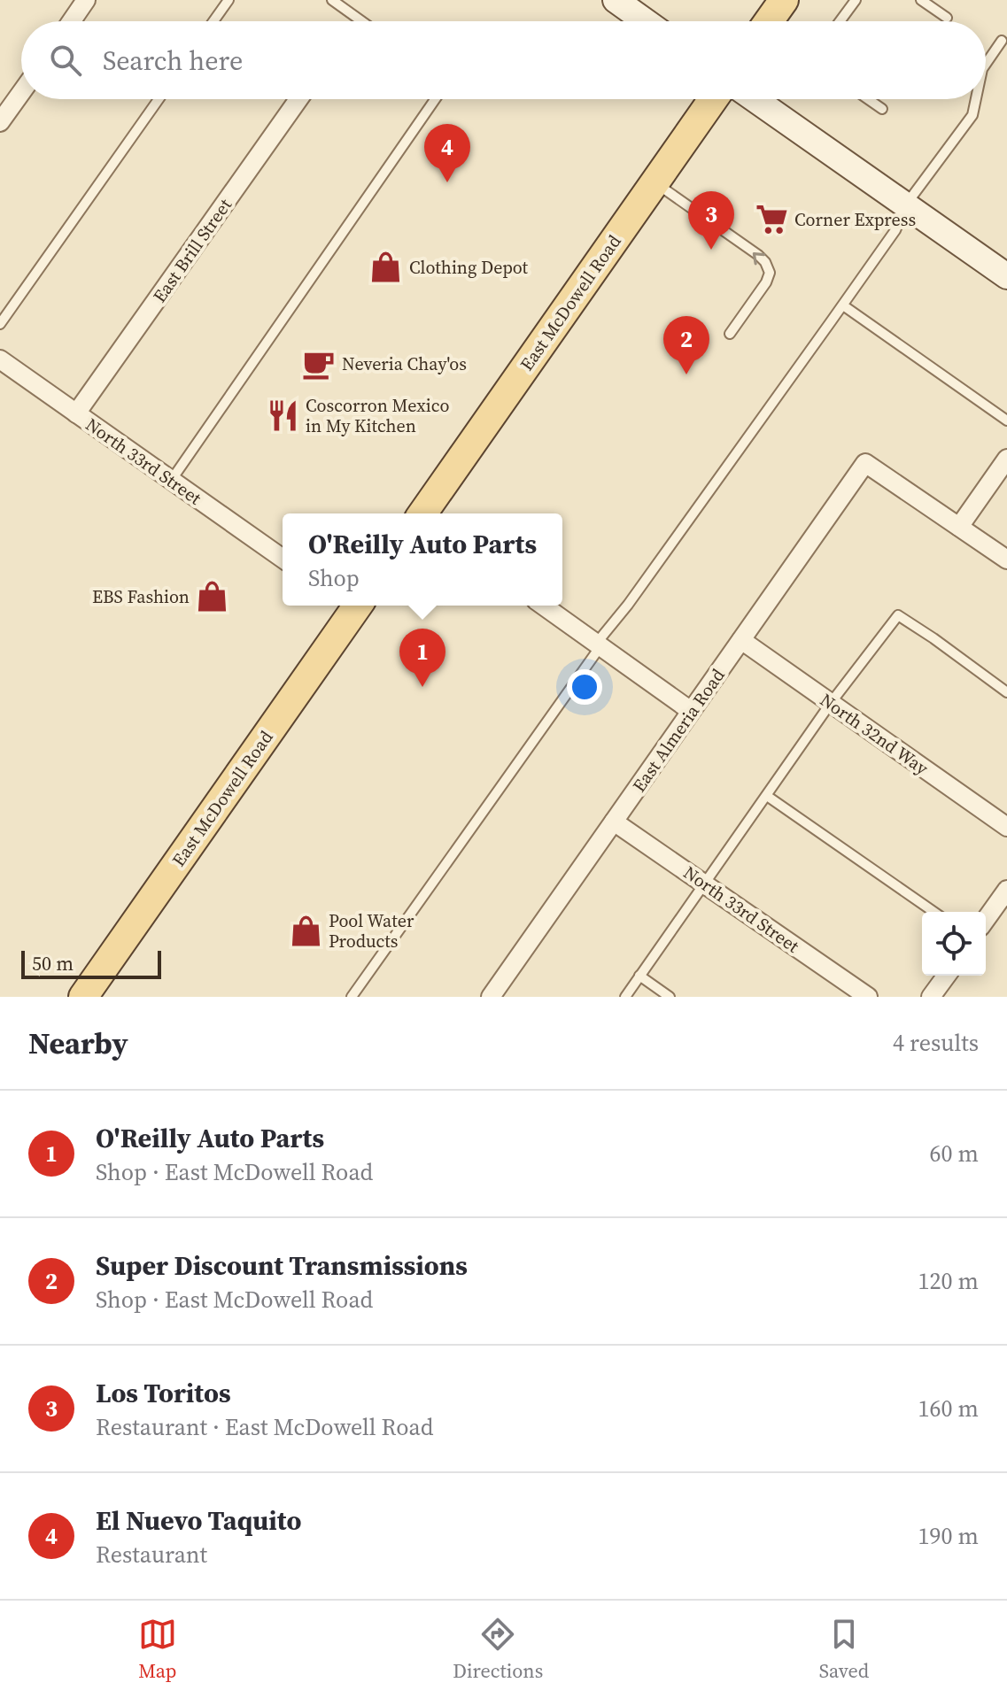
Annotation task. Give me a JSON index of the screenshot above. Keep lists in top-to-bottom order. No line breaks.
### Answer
{"streets":{"main road":["East McDowell Road"],"street":["East Brill Street","North 33rd Street","East Almeria Road","North 32nd Way"]},"crossings":[["East Brill Street","North 33rd Street"],["North 33rd Street","East Almeria Road"],["East Almeria Road","North 32nd Way"]],"places":{"supermarket":["Corner Express"],"shop":["Clothing Depot","EBS Fashion","Pool Water Products"],"cafe":["Neveria Chay'os"],"restaurant":["Coscorron Mexico in My Kitchen"]},"scale_bar":"50 m","page":{"search":"Search here","pins":["4","3","2","1"],"popup":["O'Reilly Auto Parts","Shop"],"scale":"50 m","heading":["Nearby","4 results"],"list":[{"mark":"1","name":"O'Reilly Auto Parts","note":"Shop · East McDowell Road","value":"60 m"},{"mark":"2","name":"Super Discount Transmissions","note":"Shop · East McDowell Road","value":"120 m"},{"mark":"3","name":"Los Toritos","note":"Restaurant · East McDowell Road","value":"160 m"},{"mark":"4","name":"El Nuevo Taquito","note":"Restaurant","value":"190 m"}],"nav":["Map","Directions","Saved"]}}
